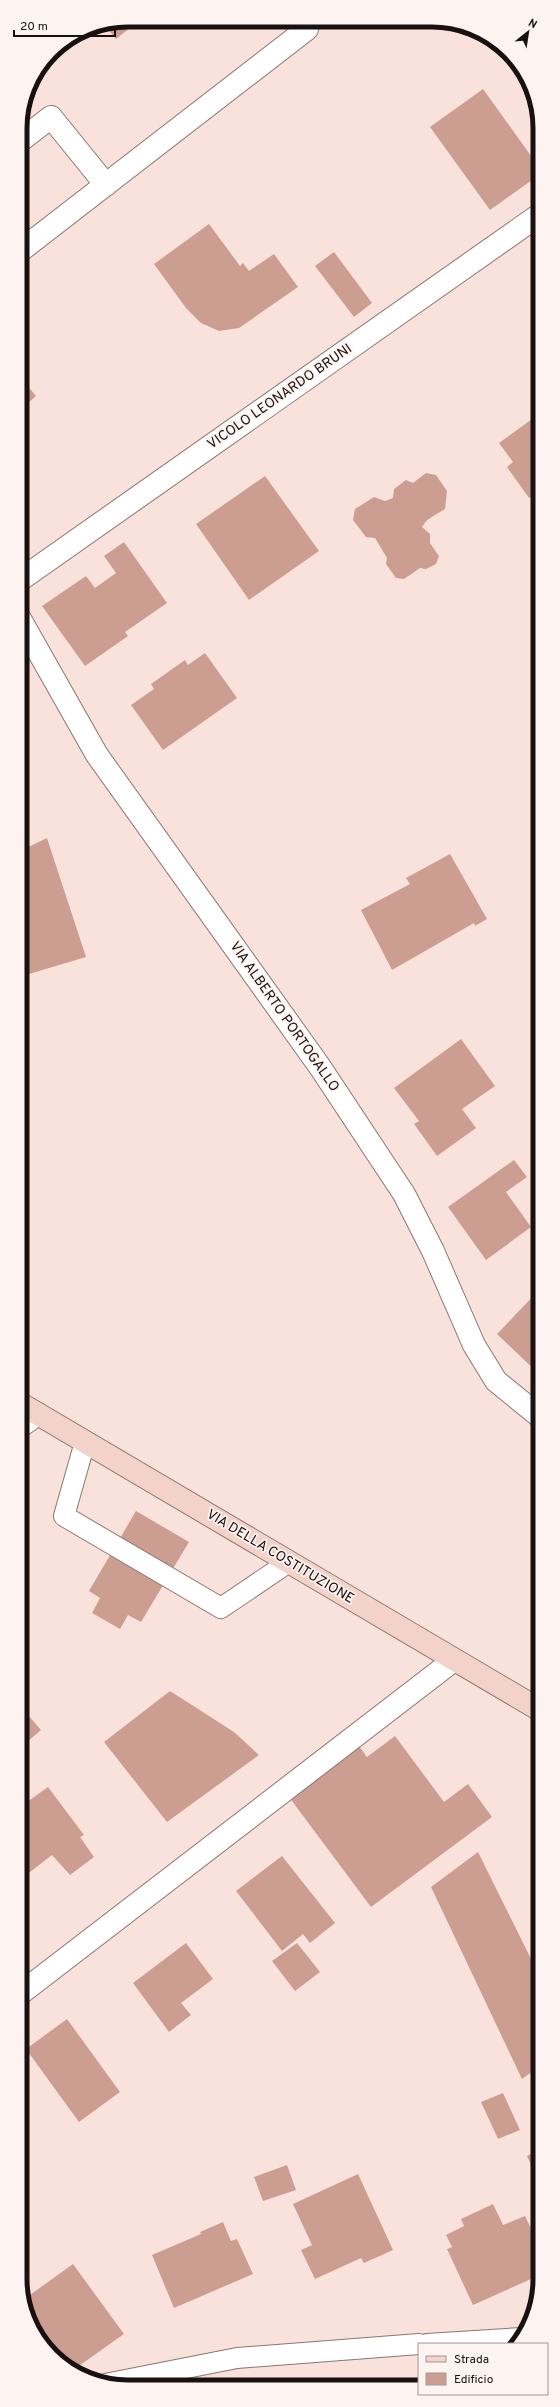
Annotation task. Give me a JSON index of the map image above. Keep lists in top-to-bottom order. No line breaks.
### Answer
{"streets":{"main road":["VIA DELLA COSTITUZIONE"],"street":["VICOLO LEONARDO BRUNI","VIA ALBERTO PORTOGALLO"]},"legend":["Strada","Edificio"],"scale_bar":"20 m","north":"top right"}
